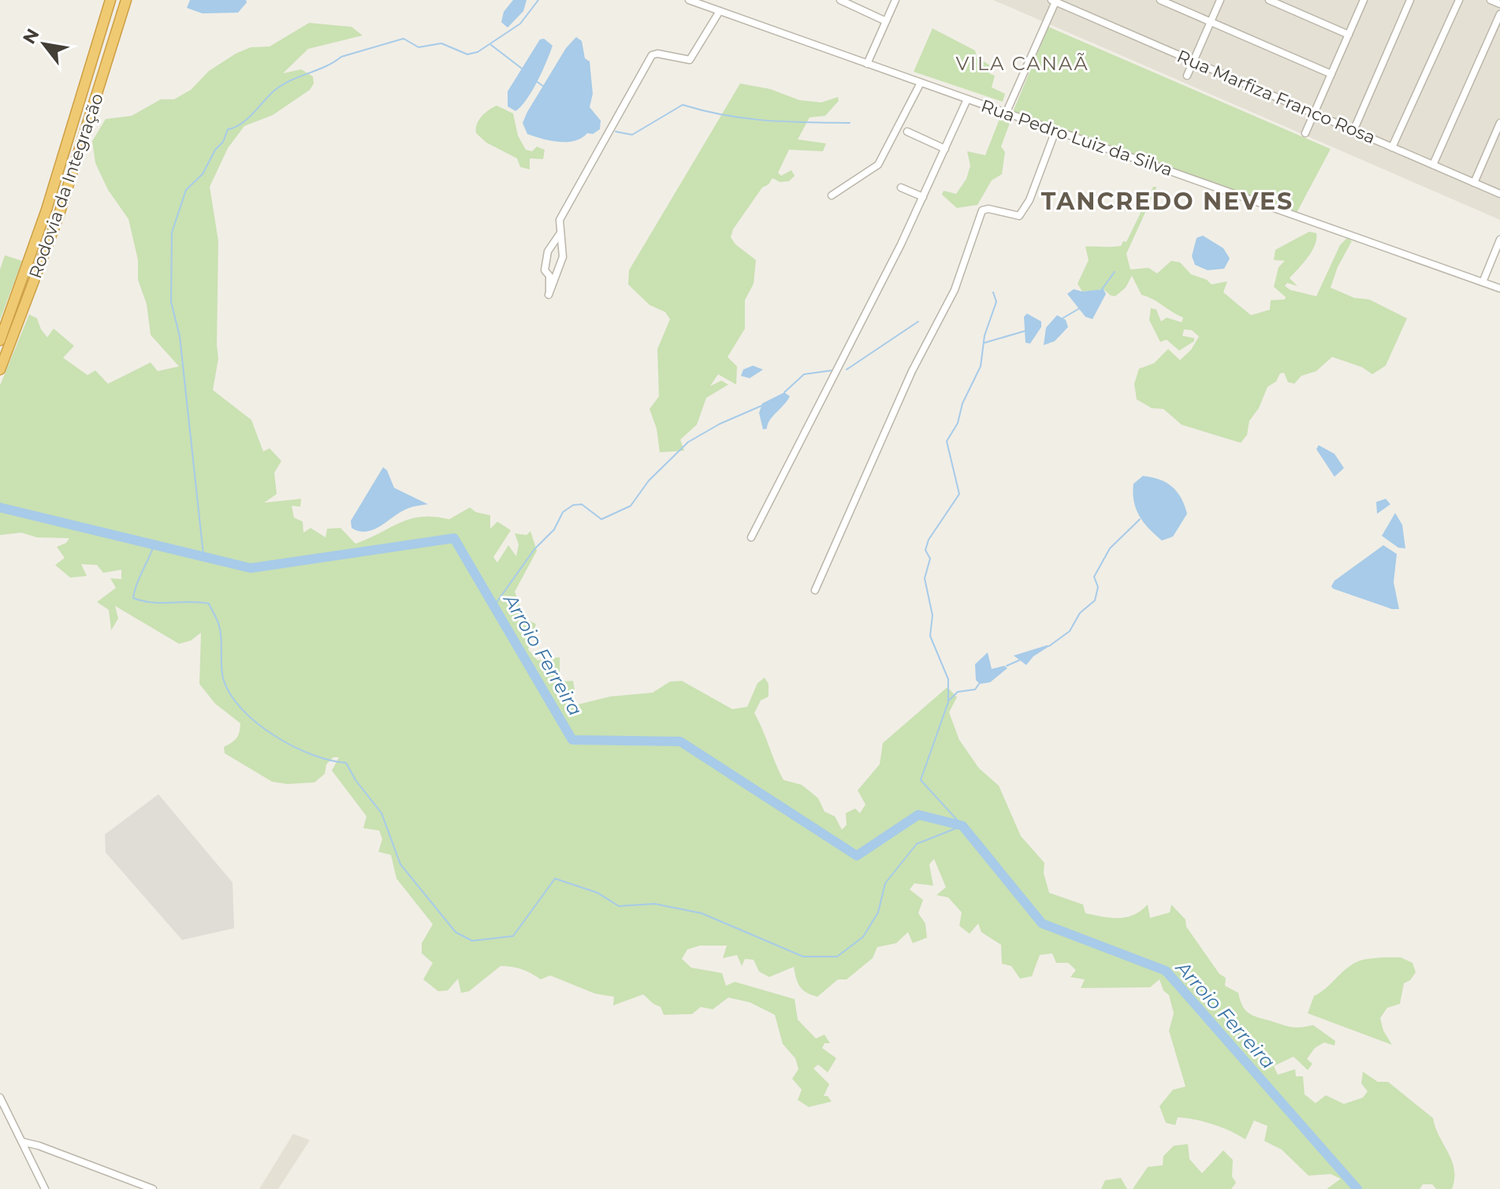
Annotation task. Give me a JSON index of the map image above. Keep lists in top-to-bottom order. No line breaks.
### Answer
{"streets":{"highway":["Rodovia da Integração"],"street":["Rua Marfiza Franco Rosa","Rua Pedro Luiz da Silva"]},"districts":["VILA CANAÃ","TANCREDO NEVES"],"water":["Arroio Ferreira"],"north":"top left"}
